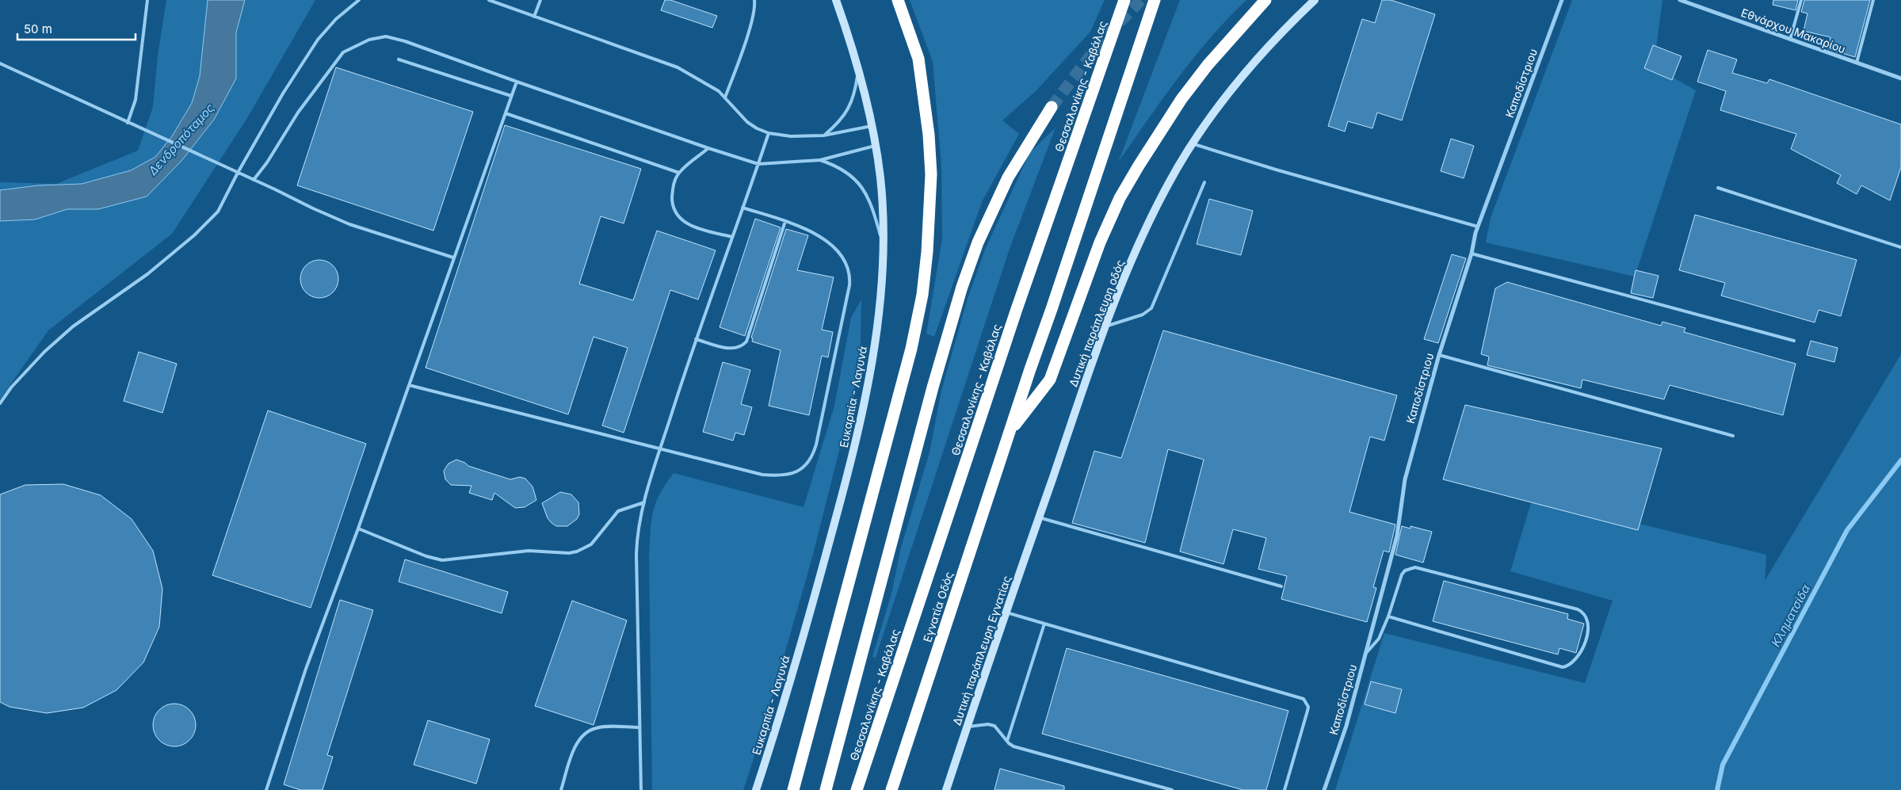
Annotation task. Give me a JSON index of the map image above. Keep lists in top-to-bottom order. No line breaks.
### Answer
{"streets":{"highway":["Θεσσαλονίκης - Καβάλας","Εγνατία Οδός"],"street":["Εθνάρχου Μακαρίου","Καποδίστριου","Δυτική παράπλευρη οδός","Ευκαρπία - Λαγυνά","Δυτική παράπλευρη Εγνατίας"]},"crossings":[["Δυτική παράπλευρη οδός","Δυτική παράπλευρη Εγνατίας"]],"water":["Δενδροπόταμος","Κληματσίδα"],"scale_bar":"50 m"}
